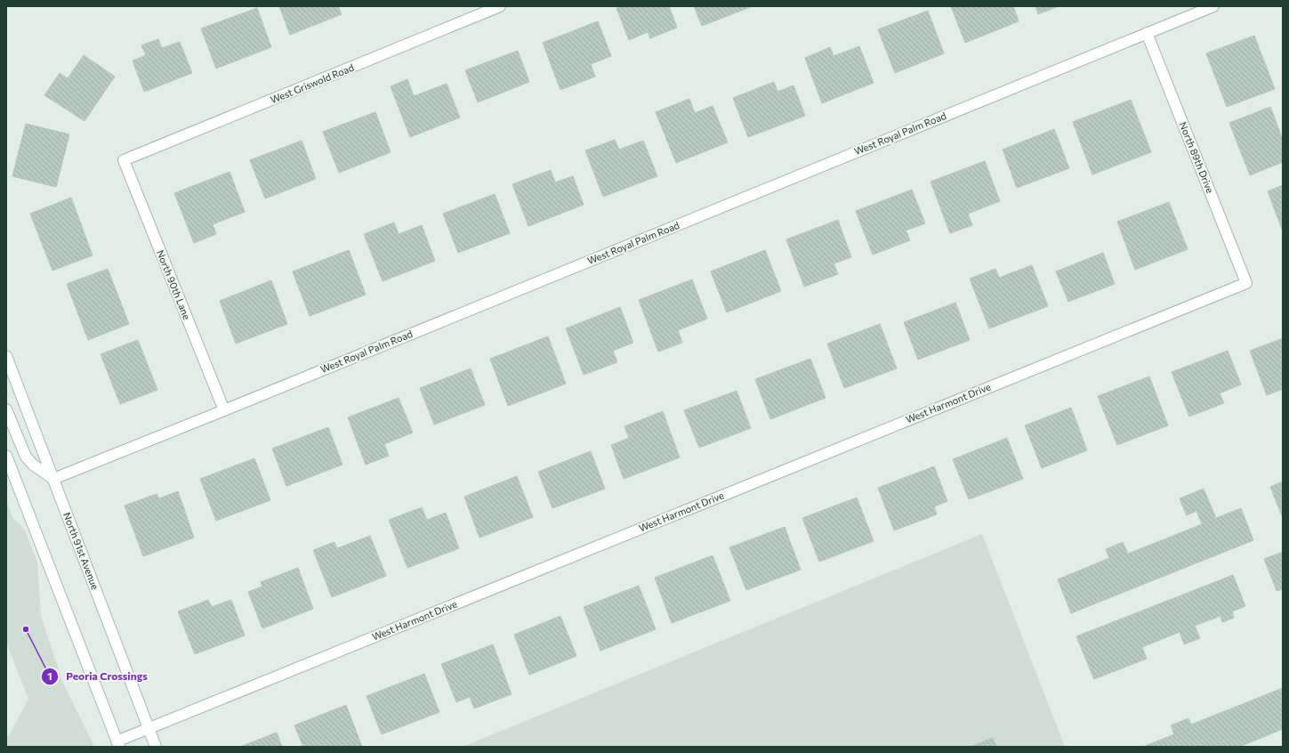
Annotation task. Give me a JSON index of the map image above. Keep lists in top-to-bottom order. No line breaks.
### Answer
{"streets":{"street":["West Griswold Road","West Royal Palm Road","North 89th Drive","North 90th Lane","West Harmont Drive","North 91st Avenue"]},"crossings":[["West Griswold Road","North 90th Lane"],["West Royal Palm Road","North 89th Drive"],["West Royal Palm Road","North 90th Lane"],["West Royal Palm Road","North 91st Avenue"],["North 89th Drive","West Harmont Drive"],["West Harmont Drive","North 91st Avenue"]],"places":["Peoria Crossings"]}
